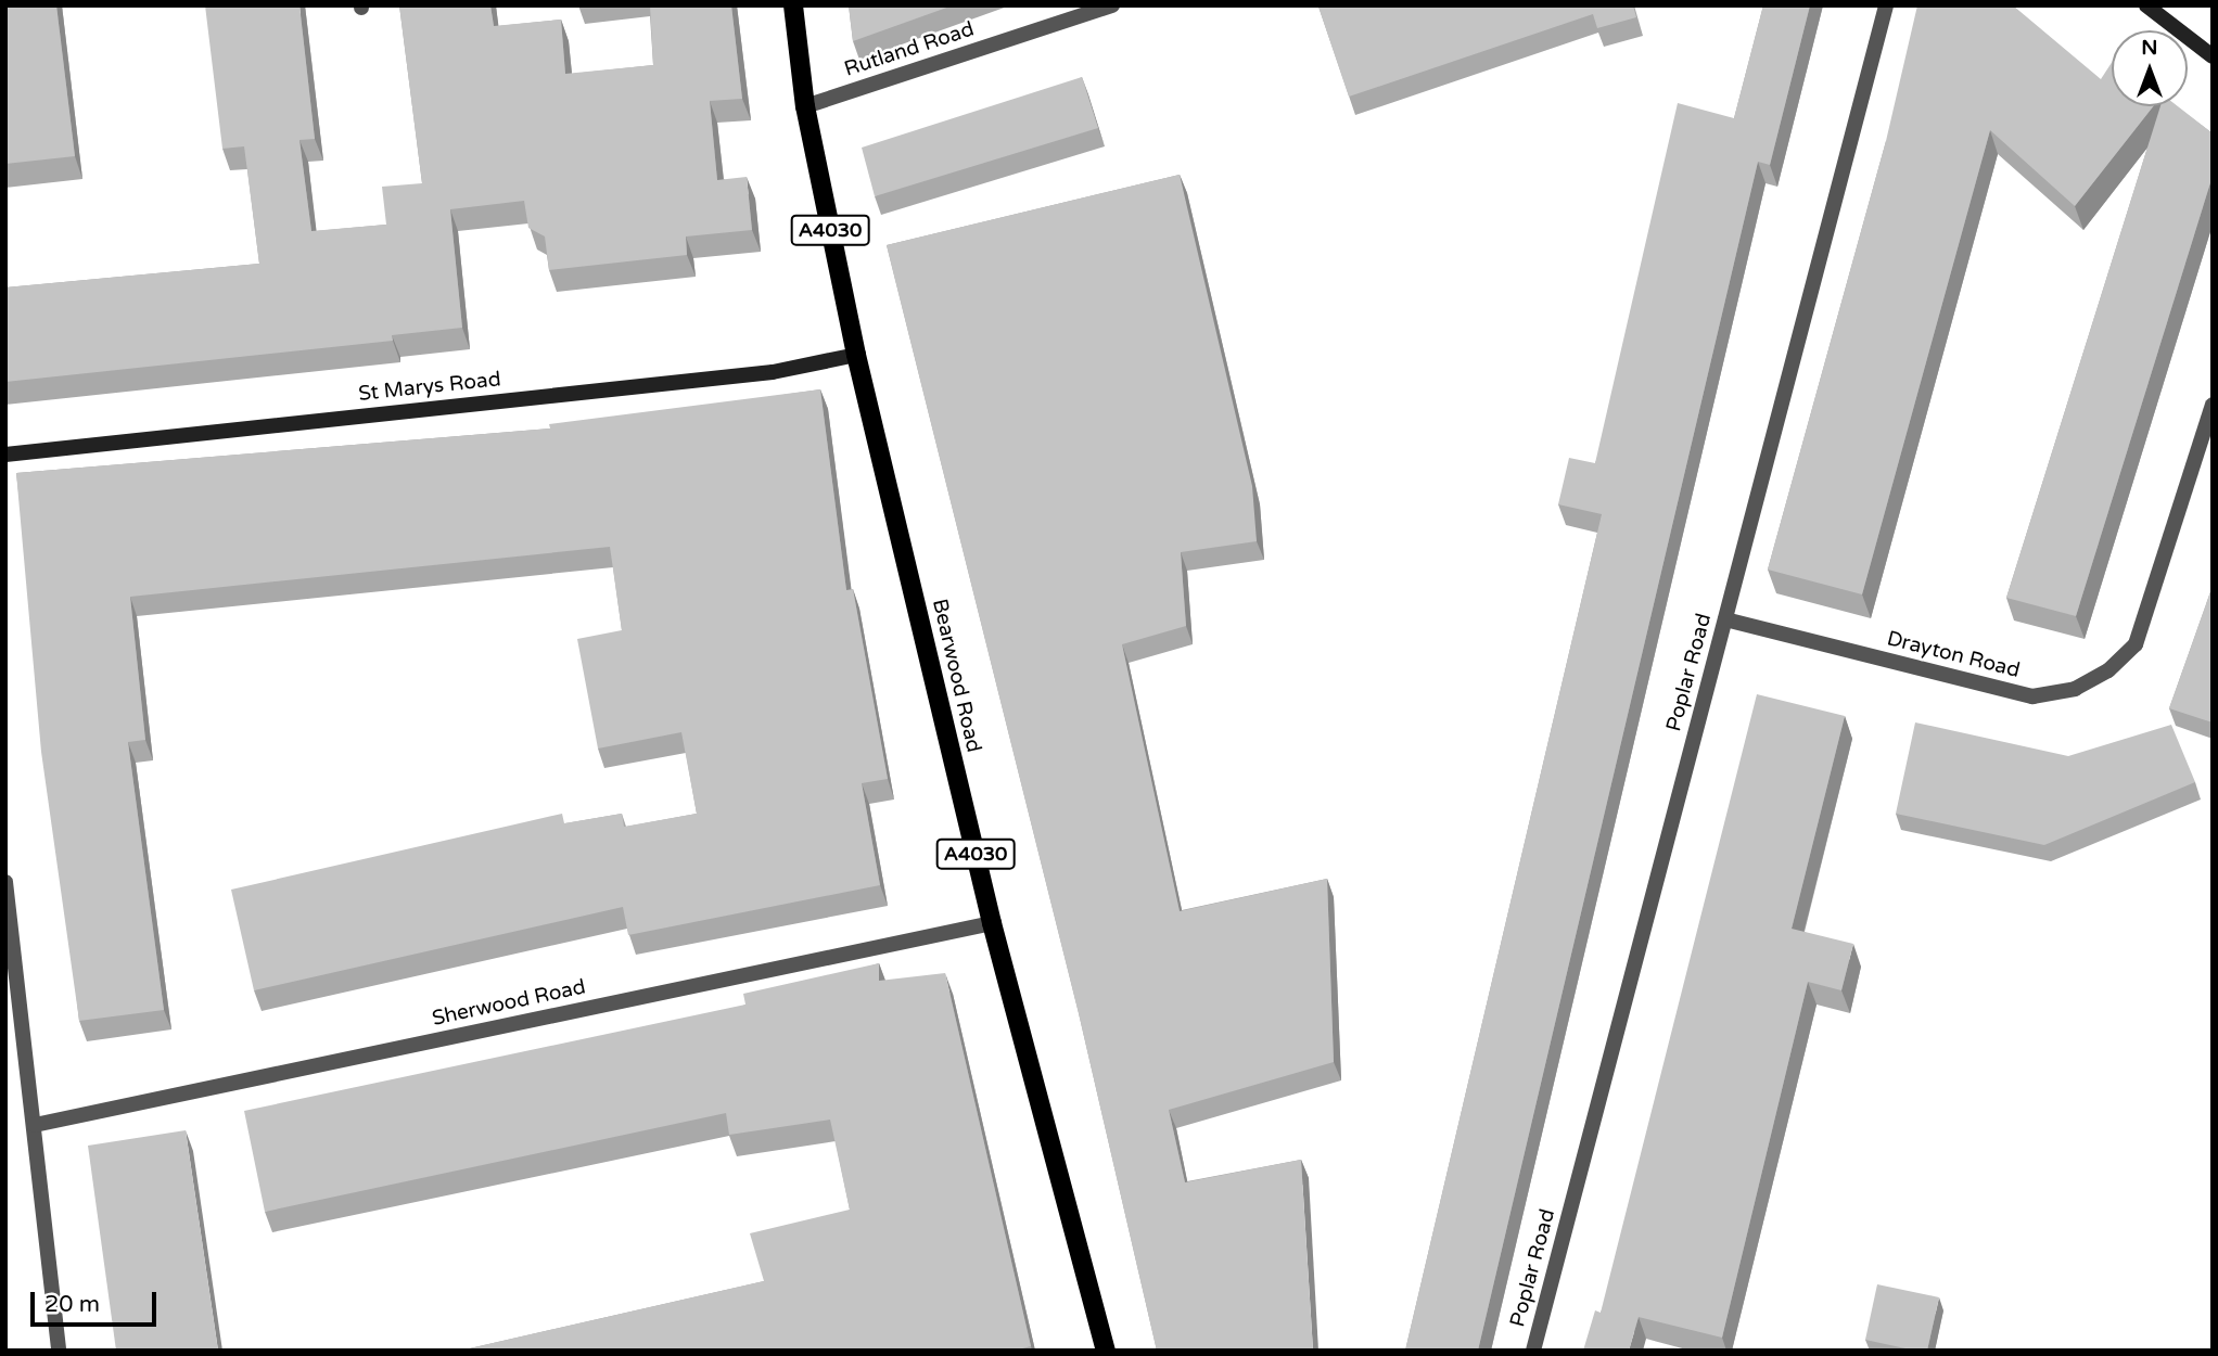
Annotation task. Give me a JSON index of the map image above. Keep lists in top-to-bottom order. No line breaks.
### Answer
{"streets":{"main road":["A4030","Bearwood Road"],"street":["Rutland Road","St Marys Road","Drayton Road","Poplar Road","Sherwood Road"]},"crossings":[["Rutland Road","Bearwood Road"],["St Marys Road","Bearwood Road"],["Drayton Road","Poplar Road"],["Bearwood Road","Sherwood Road"]],"scale_bar":"20 m","north":"top"}
